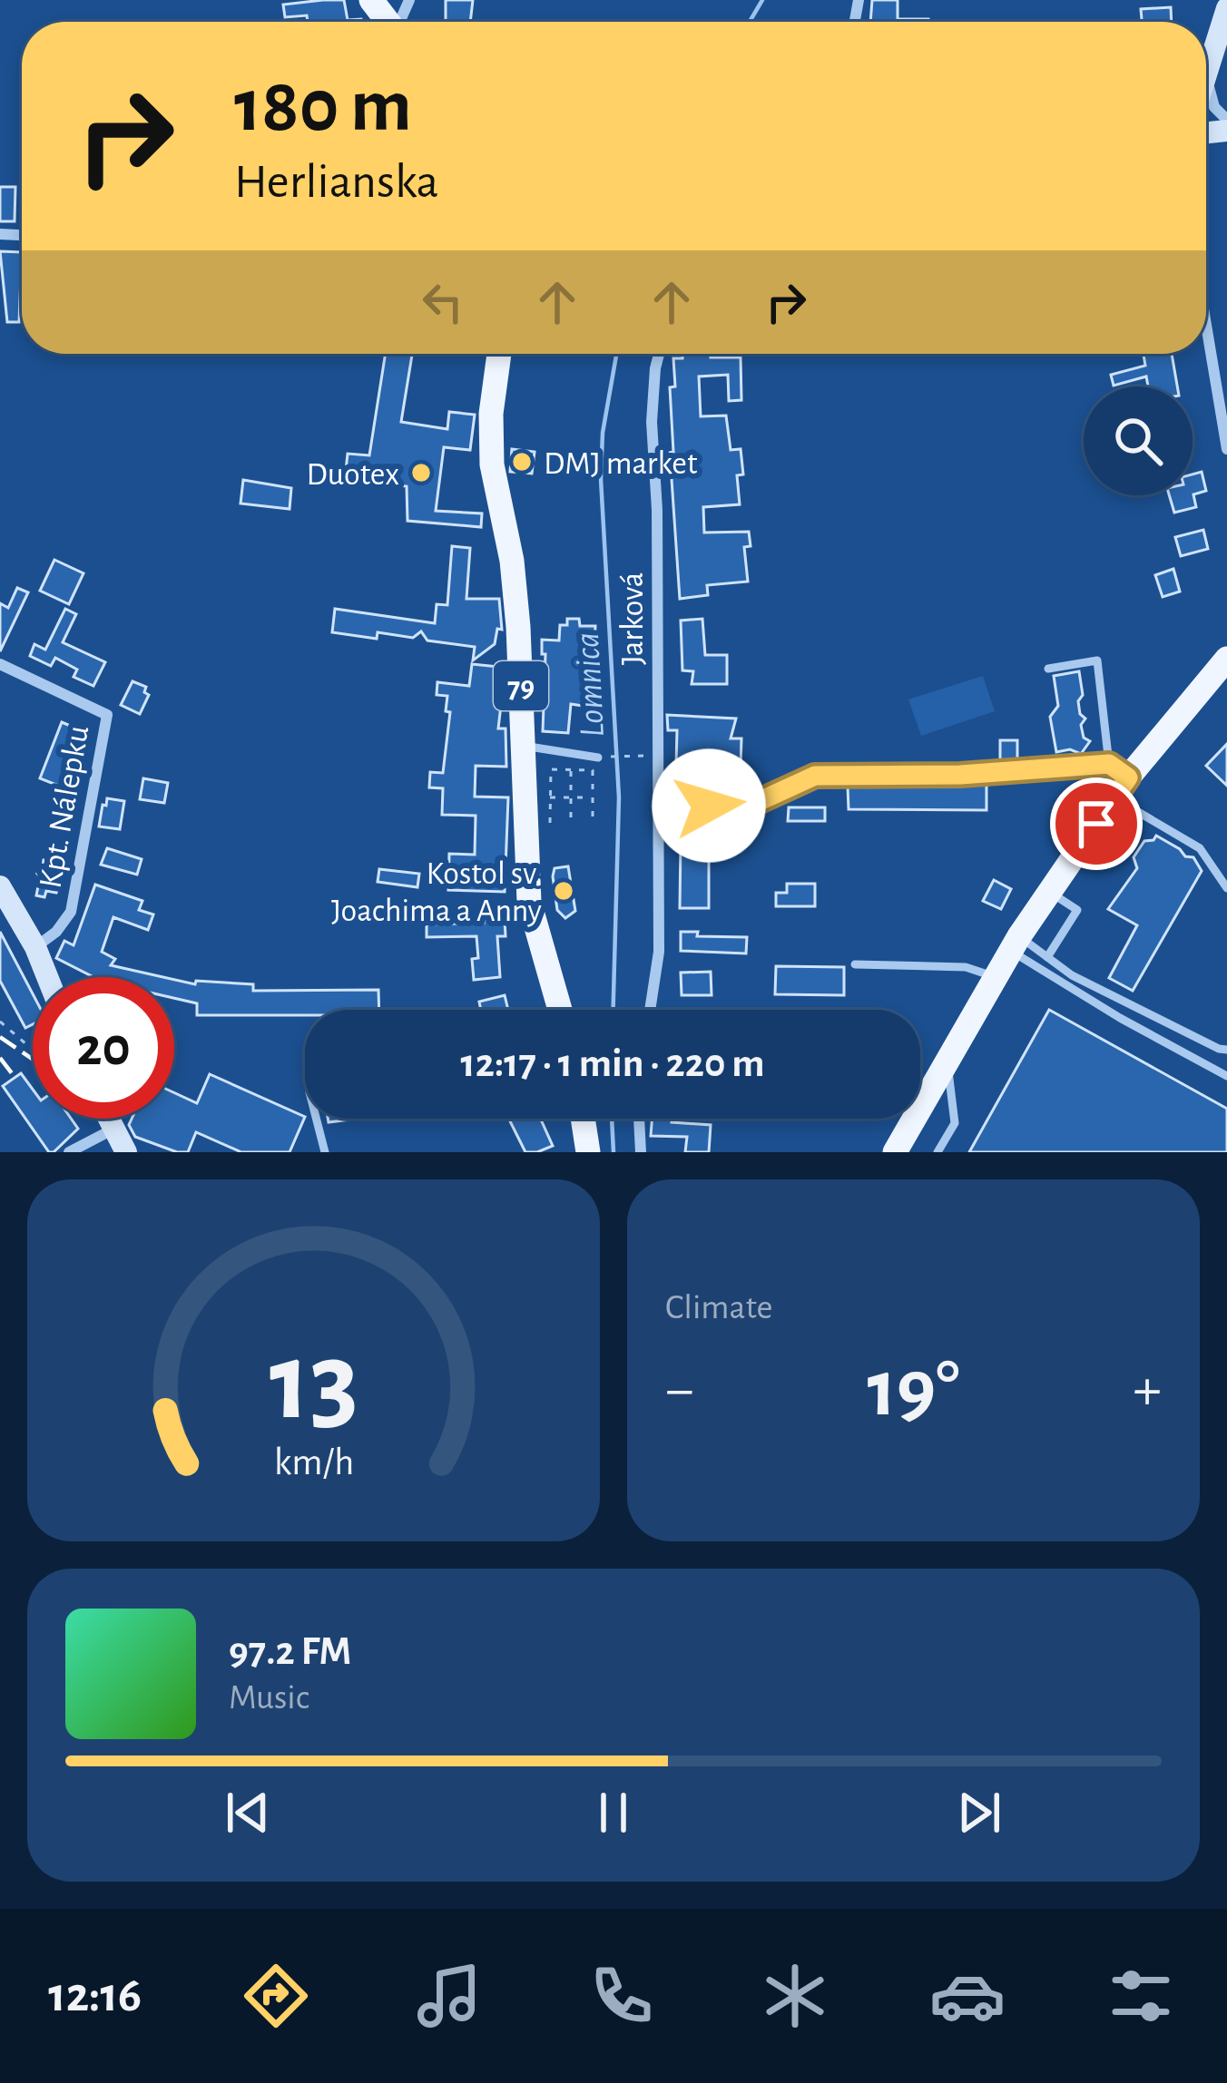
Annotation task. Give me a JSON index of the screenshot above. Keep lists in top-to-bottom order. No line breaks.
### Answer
{"streets":{"main road":["79"],"street":["Jarková","Kpt. Nálepku"]},"water":["Lomnica"],"places":["DMJ market","Duotex","Kostol sv. Joachima a Anny"],"page":{"turn":["180 m","Herlianska"],"limit":"20","trip":"12:17 · 1 min · 220 m","tile":"Climate","heat":["−","19°","+"],"song":["97.2 FM","Music"],"tabs":"12:16","gauge":["13","km/h"]}}
